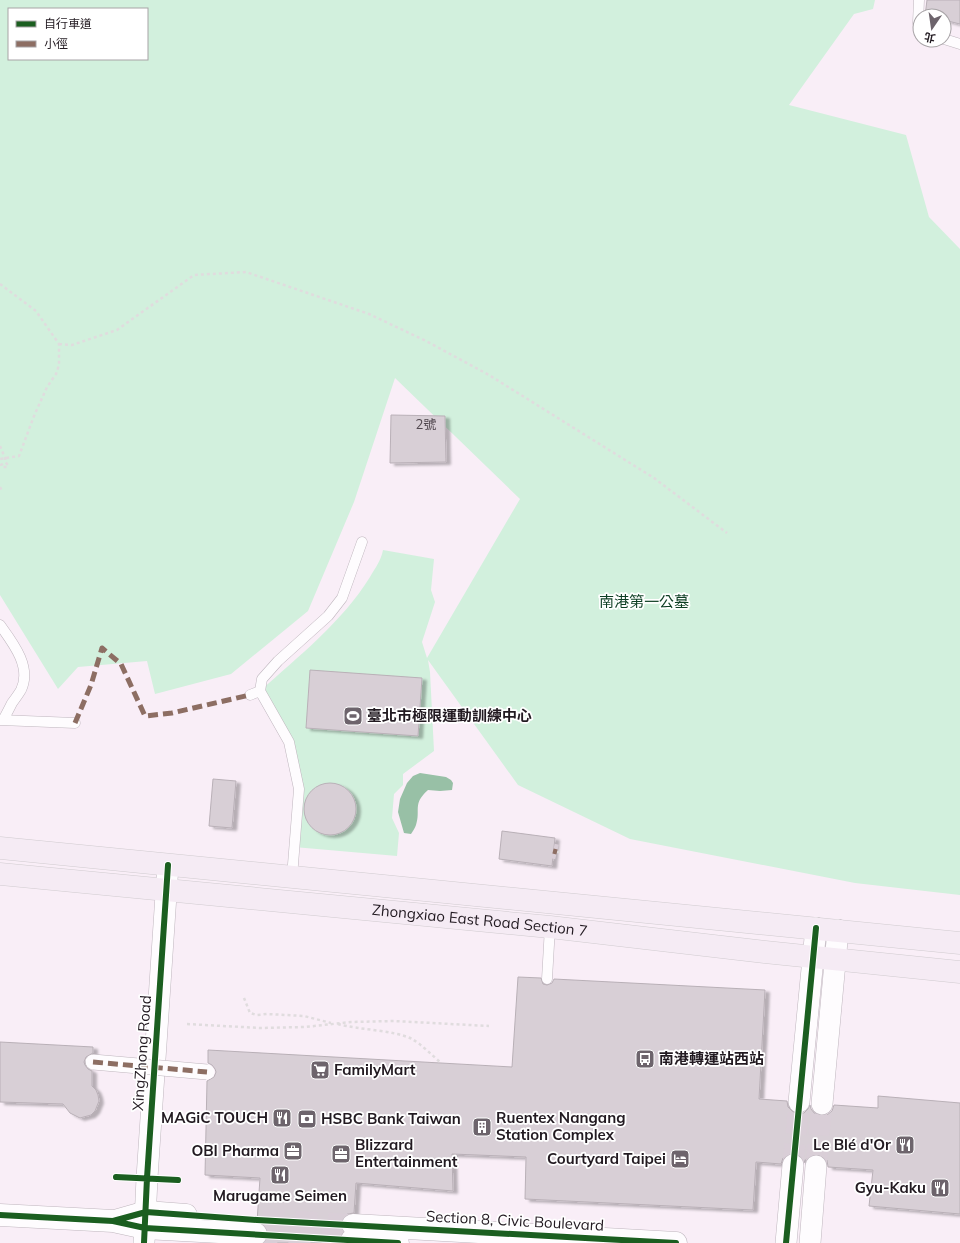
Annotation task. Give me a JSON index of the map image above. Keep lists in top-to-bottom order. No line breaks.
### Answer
{"streets":{"main road":["Zhongxiao East Road Section 7"],"street":["XingZhong Road","Section 8, Civic Boulevard"]},"crossings":[["Zhongxiao East Road Section 7","XingZhong Road"]],"parks":["南港第一公墓"],"places":{"sports":["臺北市極限運動訓練中心"],"bus stop":["南港轉運站西站"],"supermarket":["FamilyMart"],"restaurant":["MAGiC TOUCH","Le Blé d'Or","Marugame Seimen","Gyu-Kaku"],"bank":["HSBC Bank Taiwan"],"building":["Ruentex Nangang Station Complex"],"office":["OBI Pharma","Blizzard Entertainment"],"hotel":["Courtyard Taipei"]},"house_numbers":["2號"],"legend":["自行車道","小徑"],"north":"bottom"}
